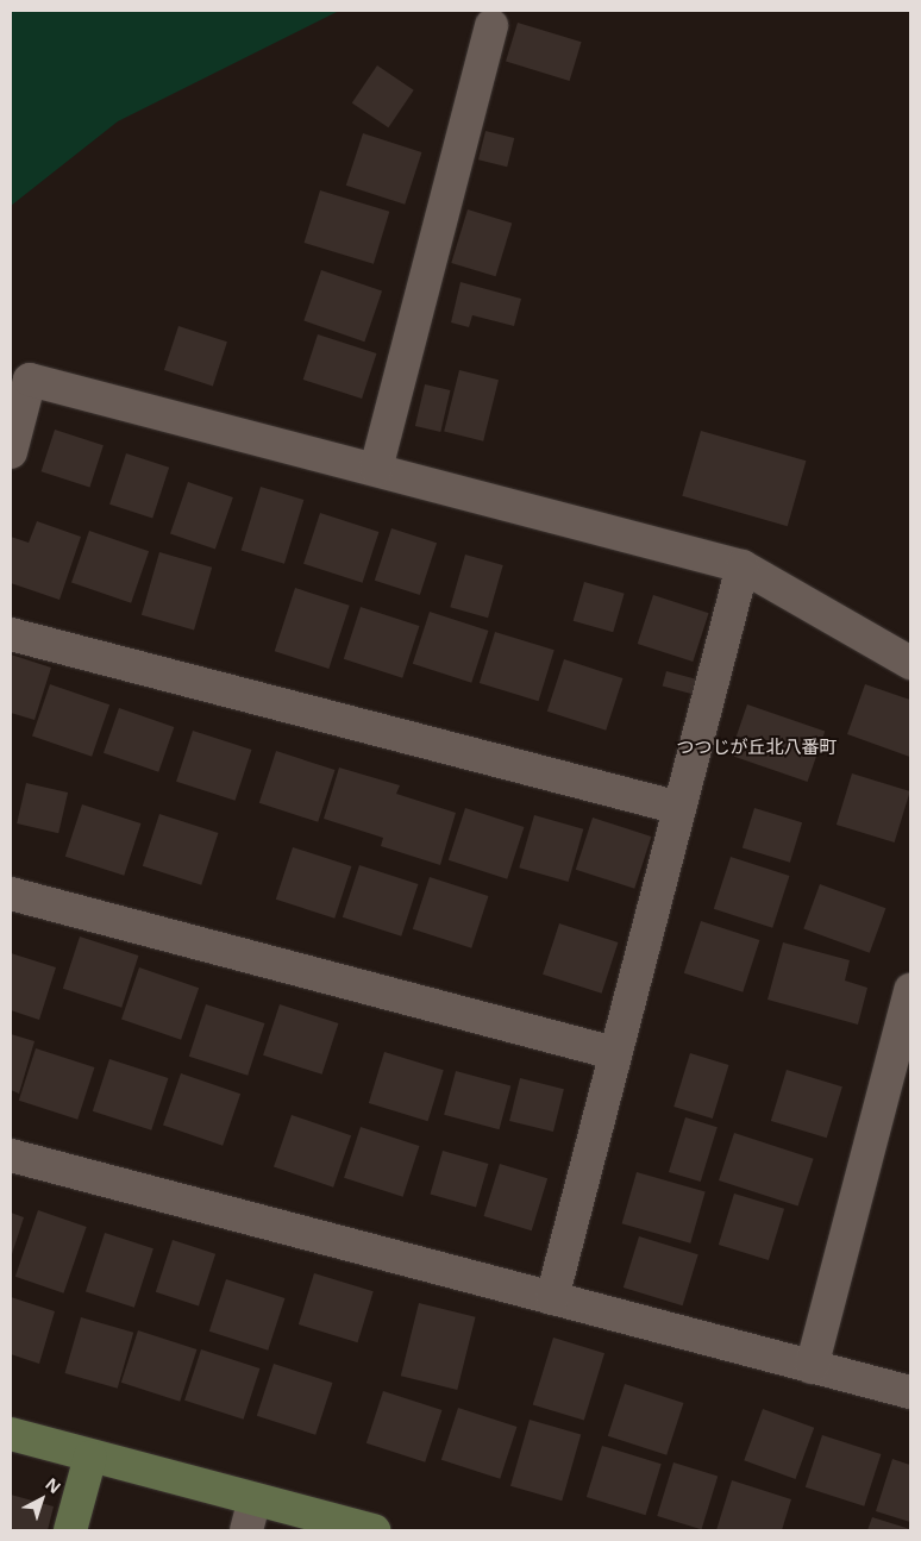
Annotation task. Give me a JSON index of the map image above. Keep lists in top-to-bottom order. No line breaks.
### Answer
{"districts":["つつじが丘北八番町"],"north":"top right"}
